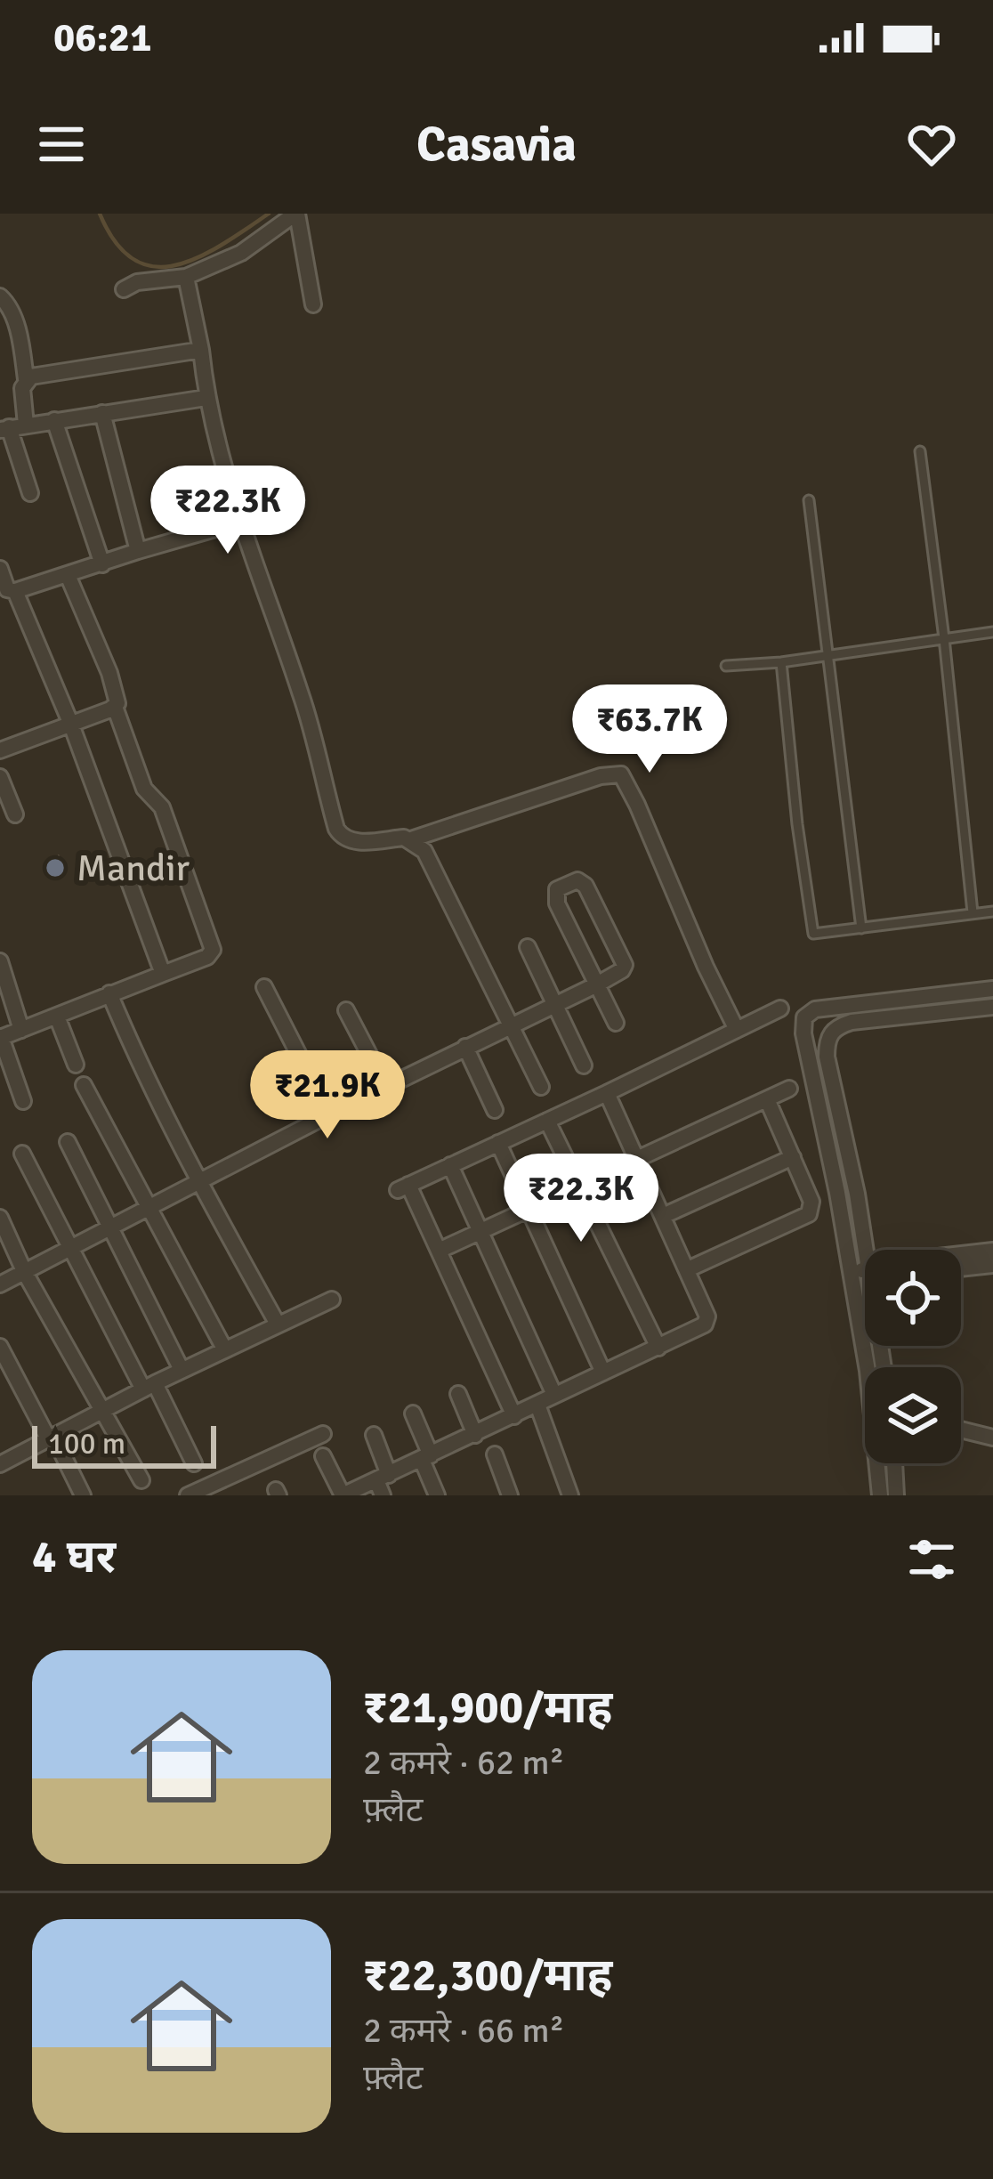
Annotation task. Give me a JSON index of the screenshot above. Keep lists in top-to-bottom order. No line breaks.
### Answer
{"places":["Mandir"],"scale_bar":"100 m","page":{"status":"06:21","header":"Casavia","price":["₹22.3K","₹63.7K","₹21.9K","₹22.3K"],"scale":"100 m","heading":"4 घर","list":[{"name":"₹21,900/माह","note":"2 कमरे · 62 m² · फ़्लैट"},{"name":"₹22,300/माह","note":"2 कमरे · 66 m² · फ़्लैट"}]}}
